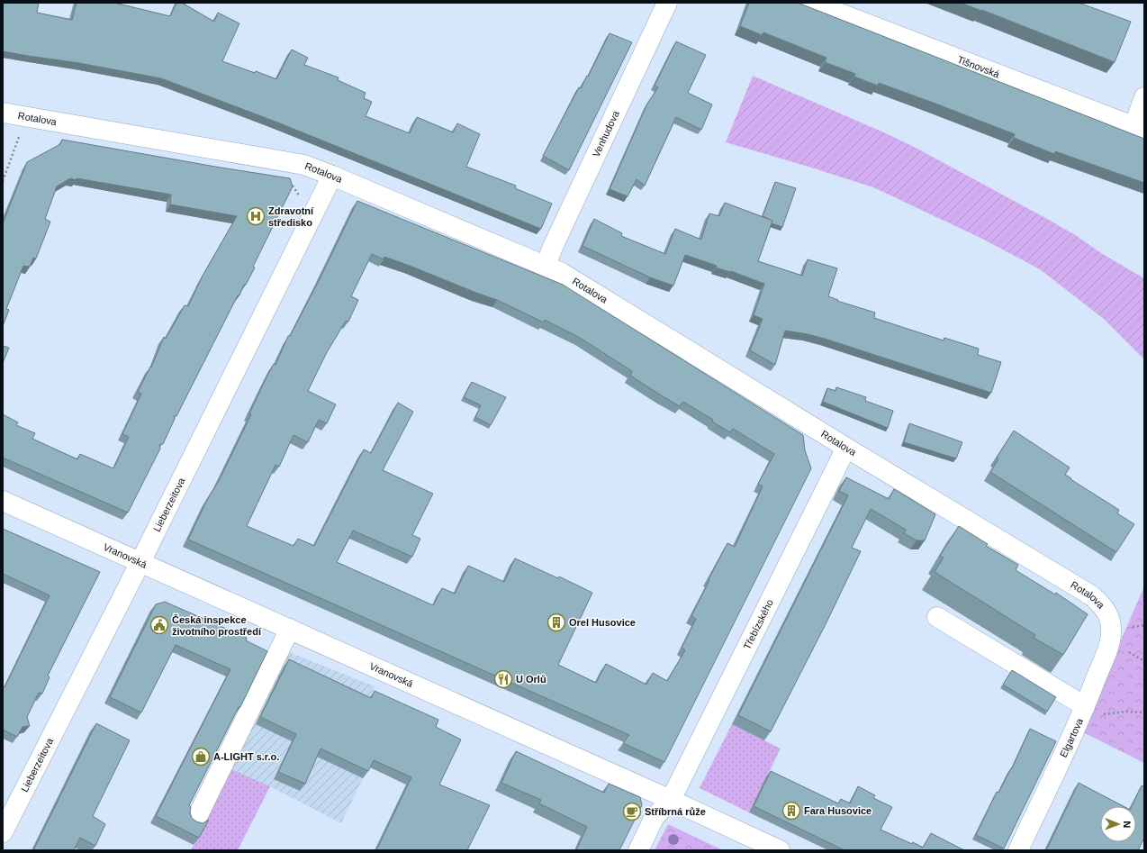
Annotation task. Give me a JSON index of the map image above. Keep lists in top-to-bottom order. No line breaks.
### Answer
{"streets":{"street":["Tišnovská","Rotalova","Venhudova","Lieberzeitova","Vranovská","Třebízského","Elgartova"]},"crossings":[["Rotalova","Venhudova"],["Rotalova","Lieberzeitova"],["Rotalova","Třebízského"],["Rotalova","Elgartova"],["Lieberzeitova","Vranovská"],["Vranovská","Třebízského"]],"places":{"hospital":["Zdravotní středisko"],"building":["Orel Husovice","Fara Husovice"],"public building":["Česká inspekce životního prostředí"],"restaurant":["U Orlů"],"shop":["A-LIGHT s.r.o."],"cafe":["Stříbrná růže"]},"north":"right"}
